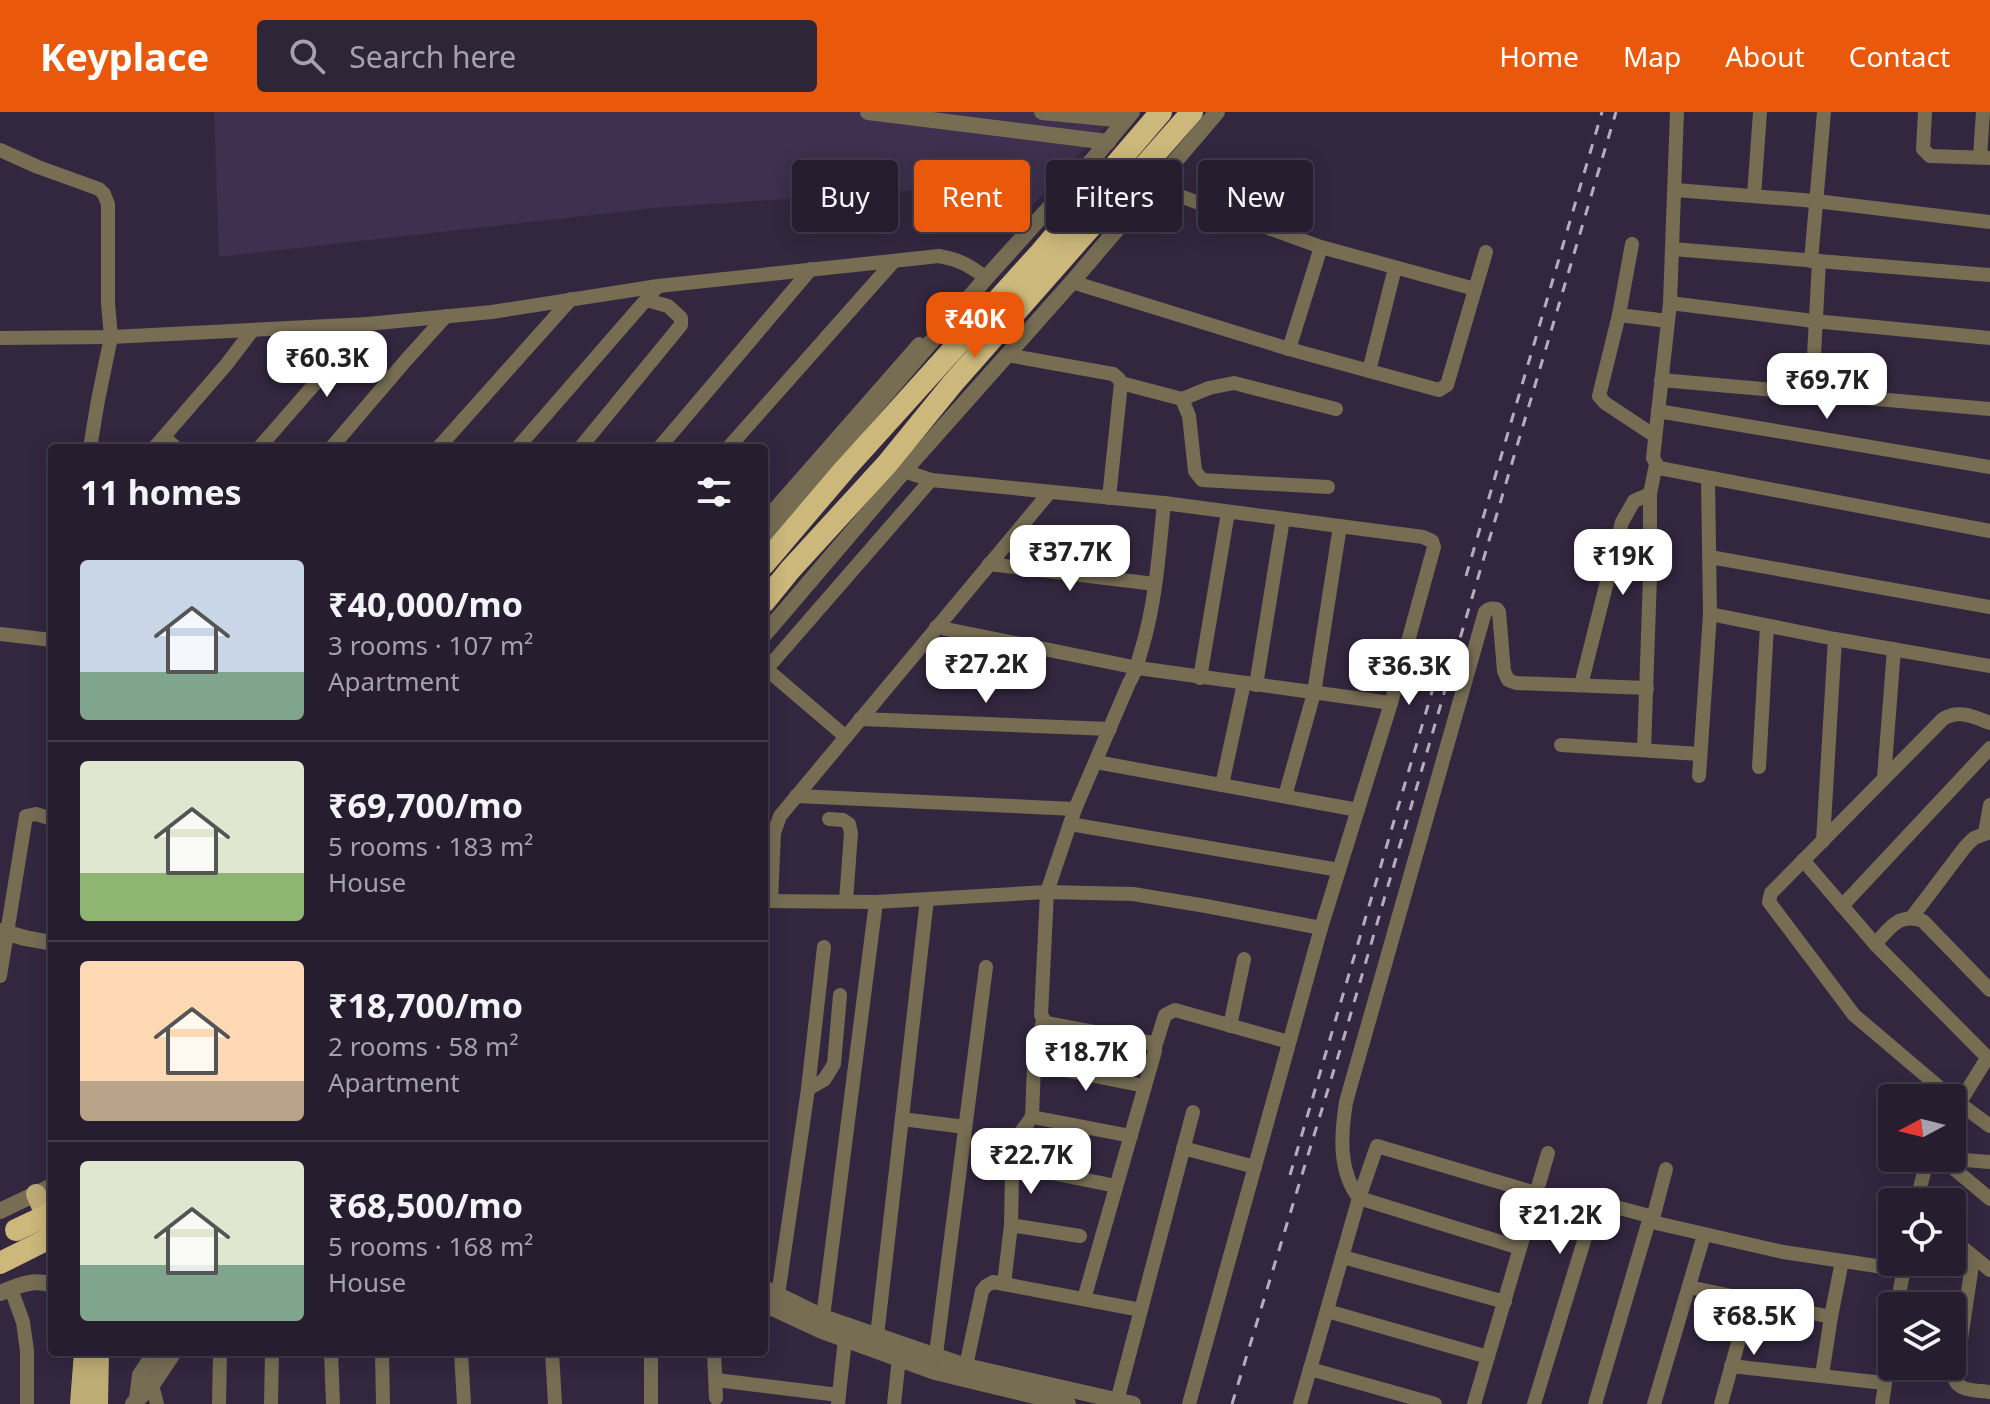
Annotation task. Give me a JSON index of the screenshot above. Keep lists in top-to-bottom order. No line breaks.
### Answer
{"north":"left","page":{"header":"Keyplace","search":"Search here","nav":["Home","Map","About","Contact"],"chip":["Buy","Rent","Filters","New"],"price":["₹40K","₹60.3K","₹69.7K","₹37.7K","₹19K","₹27.2K","₹36.3K","₹18.7K","₹22.7K","₹21.2K","₹68.5K"],"heading":"11 homes","list":[{"name":"₹40,000/mo","note":"3 rooms · 107 m² · Apartment"},{"name":"₹69,700/mo","note":"5 rooms · 183 m² · House"},{"name":"₹18,700/mo","note":"2 rooms · 58 m² · Apartment"},{"name":"₹68,500/mo","note":"5 rooms · 168 m² · House"}]}}
